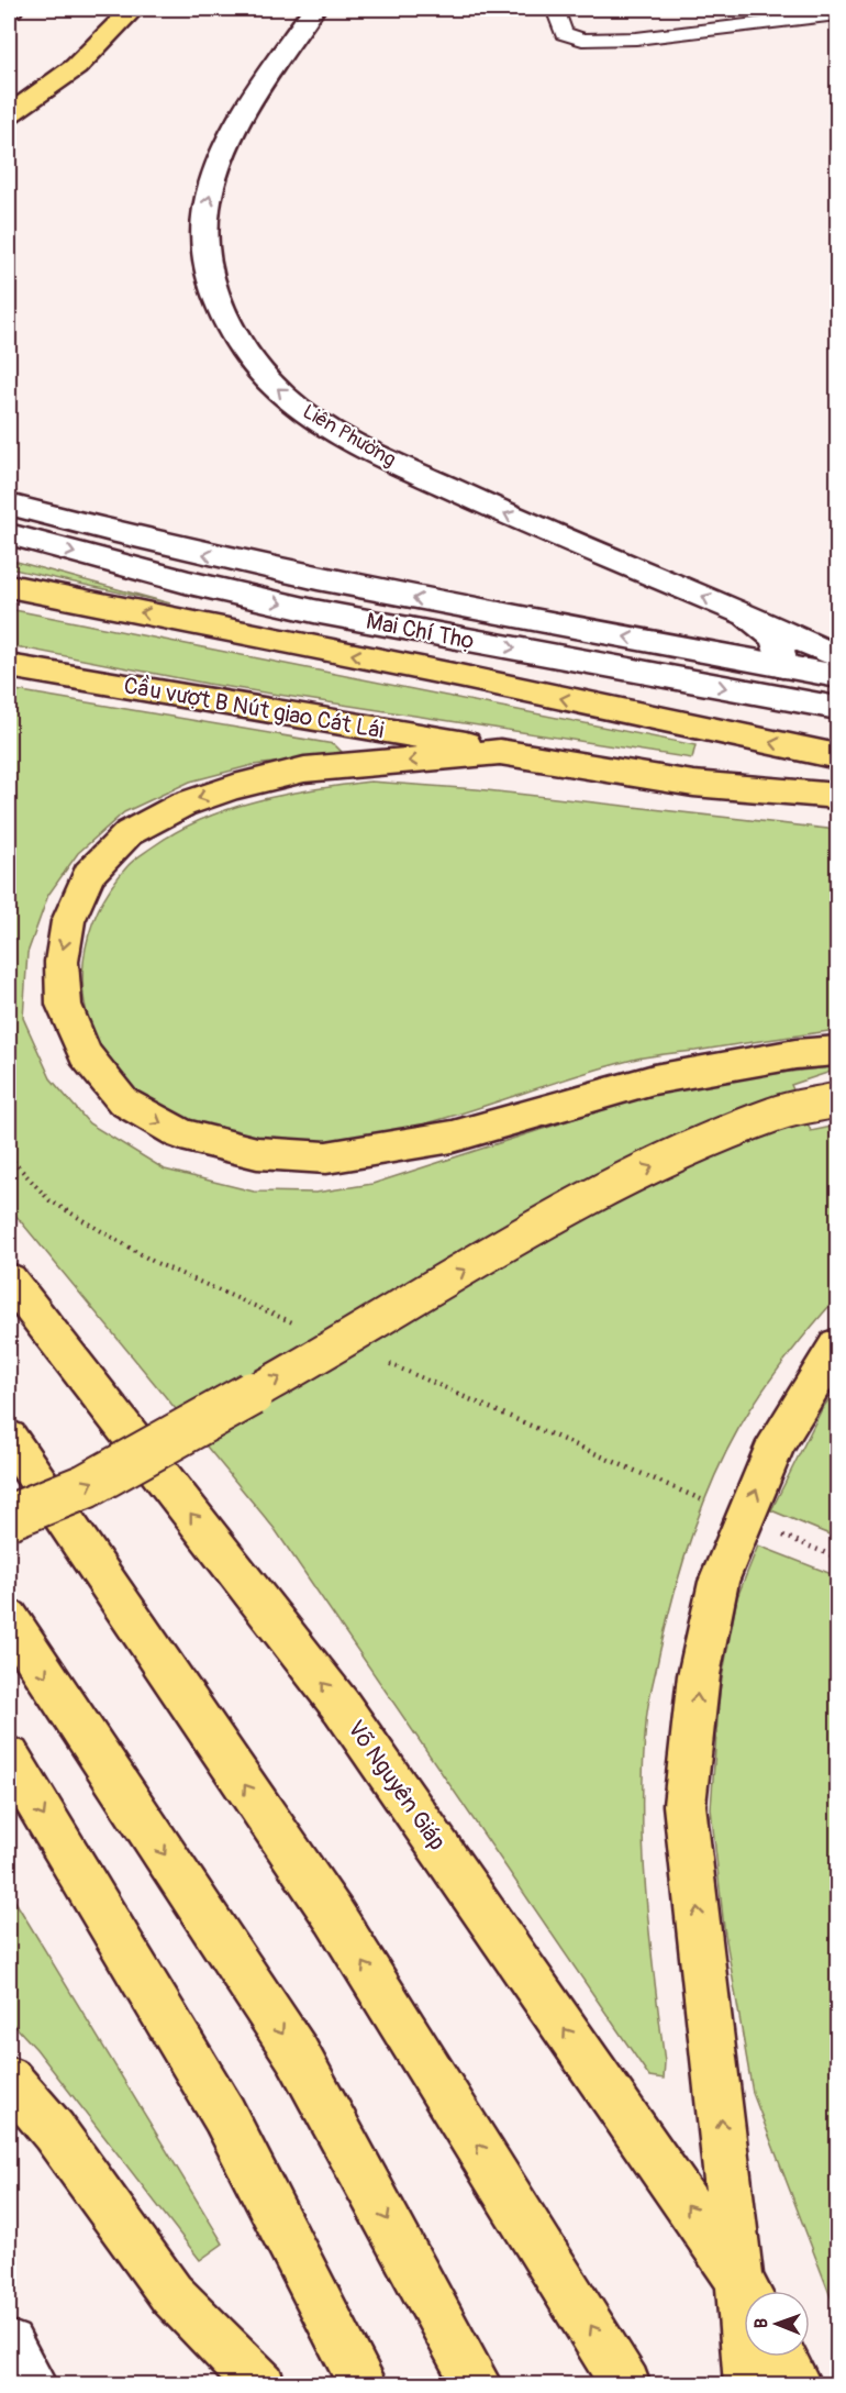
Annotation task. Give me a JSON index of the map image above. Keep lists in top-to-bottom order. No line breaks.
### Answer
{"streets":{"highway":["Mai Chí Thọ","Cầu vượt B Nút giao Cát Lái","Võ Nguyên Giáp"],"main road":["Liên Phường"]},"crossings":[["Liên Phường","Mai Chí Thọ"]],"north":"left"}
